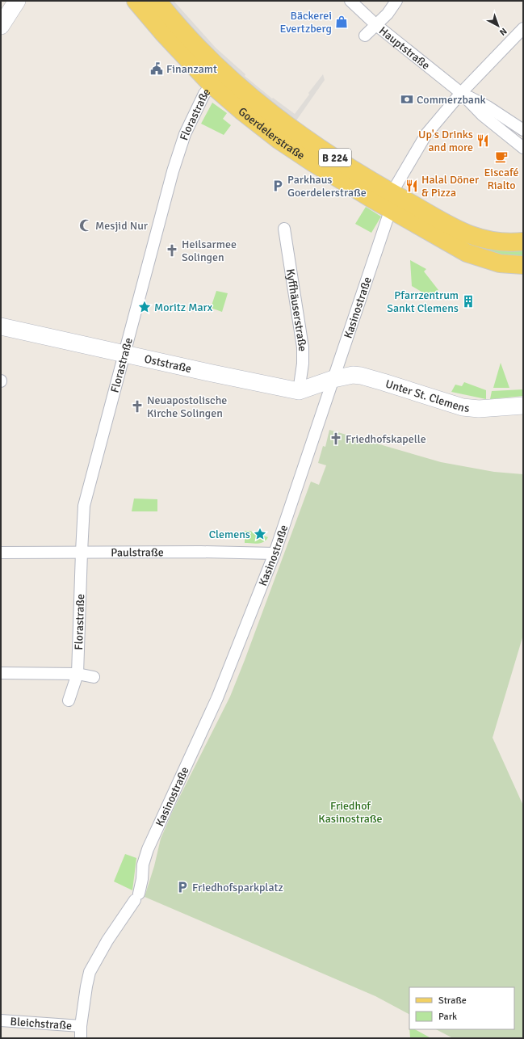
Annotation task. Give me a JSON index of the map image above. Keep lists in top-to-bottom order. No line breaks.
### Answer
{"streets":{"main road":["Goerdelerstraße","B 224"],"street":["Hauptstraße","Florastraße","Kasinostraße","Kyffhäuserstraße","Oststraße","Unter St. Clemens","Paulstraße","Bleichstraße"]},"crossings":[["Florastraße","Goerdelerstraße"],["Florastraße","Oststraße"],["Florastraße","Paulstraße"],["Goerdelerstraße","Kasinostraße"],["Kasinostraße","Unter St. Clemens"],["Kasinostraße","Paulstraße"],["Kasinostraße","Bleichstraße"],["Kyffhäuserstraße","Oststraße"]],"parks":["Friedhof Kasinostraße"],"places":{"shop":["Bäckerei Evertzberg"],"public building":["Finanzamt"],"bank":["Commerzbank"],"restaurant":["Up's Drinks and more","Halal Döner & Pizza"],"cafe":["Eiscafé Rialto"],"parking":["Parkhaus Goerdelerstraße","Friedhofsparkplatz"],"mosque":["Mesjid Nur"],"church":["Heilsarmee Solingen","Neuapostolische Kirche Solingen","Friedhofskapelle"],"building":["Pfarrzentrum Sankt Clemens"],"place":["Moritz Marx","Clemens"]},"legend":["Straße","Park"],"north":"bottom right"}
